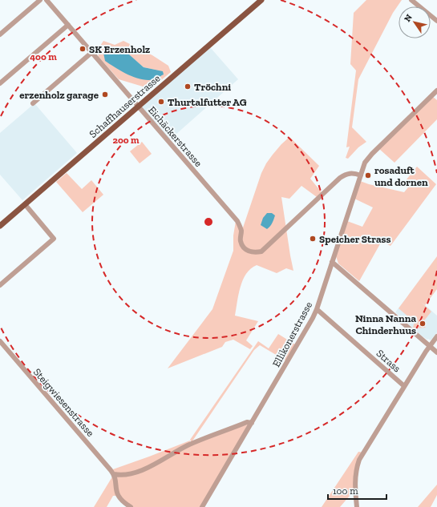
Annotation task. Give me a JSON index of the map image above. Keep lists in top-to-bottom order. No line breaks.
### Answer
{"streets":{"main road":["Schaffhauserstrasse"],"street":["Eichäckerstrasse","Ellikonerstrasse","Strass","Steigwiesenstrasse"]},"crossings":[["Schaffhauserstrasse","Eichäckerstrasse"],["Eichäckerstrasse","Ellikonerstrasse"],["Ellikonerstrasse","Strass"]],"places":["SK Erzenholz","Tröchni","erzenholz garage","Thurtalfutter AG","rosaduft und dornen","Speicher Strass","Ninna Nanna Chinderhuus"],"scale_bar":"100 m","north":"top left","rings":["400 m","200 m"]}
